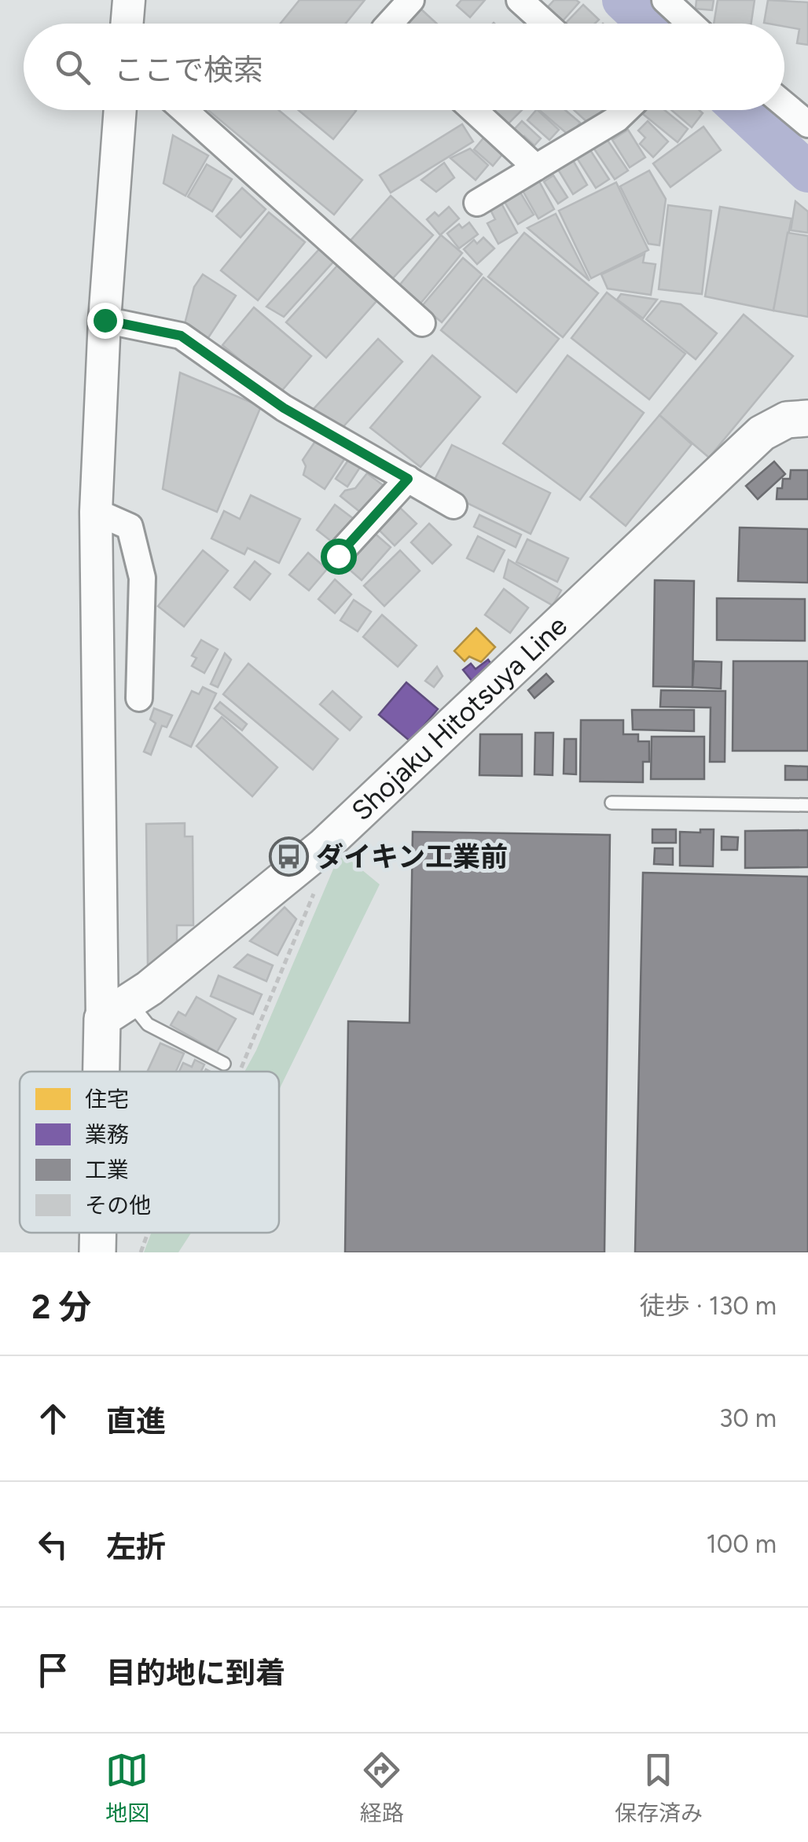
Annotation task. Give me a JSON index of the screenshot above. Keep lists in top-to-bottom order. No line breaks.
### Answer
{"streets":{"main road":["Shojaku Hitotsuya Line"]},"places":{"bus stop":["ダイキン工業前"]},"legend":["住宅","業務","工業","その他"],"page":{"search":"ここで検索","heading":["2 分","徒歩 · 130 m"],"list":[["直進","30 m"],["左折","100 m"],"目的地に到着"],"nav":["地図","経路","保存済み"]}}
